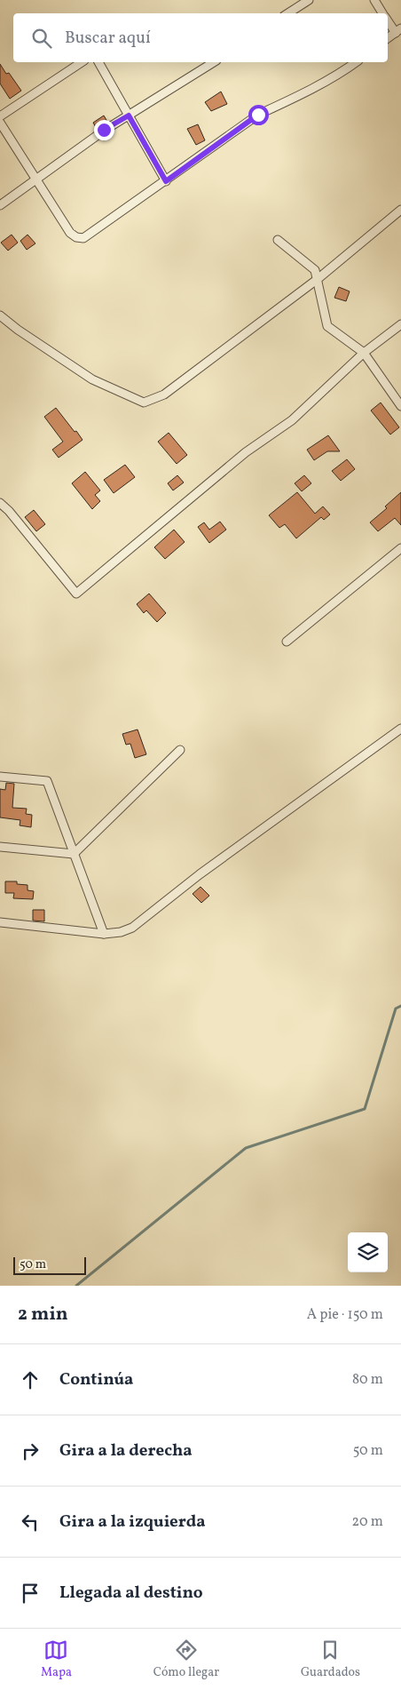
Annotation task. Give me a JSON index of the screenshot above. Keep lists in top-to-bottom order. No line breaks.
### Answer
{"scale_bar":"50 m","page":{"search":"Buscar aquí","scale":"50 m","heading":["2 min","A pie · 150 m"],"list":[["Continúa","80 m"],["Gira a la derecha","50 m"],["Gira a la izquierda","20 m"],"Llegada al destino"],"nav":["Mapa","Cómo llegar","Guardados"]}}
